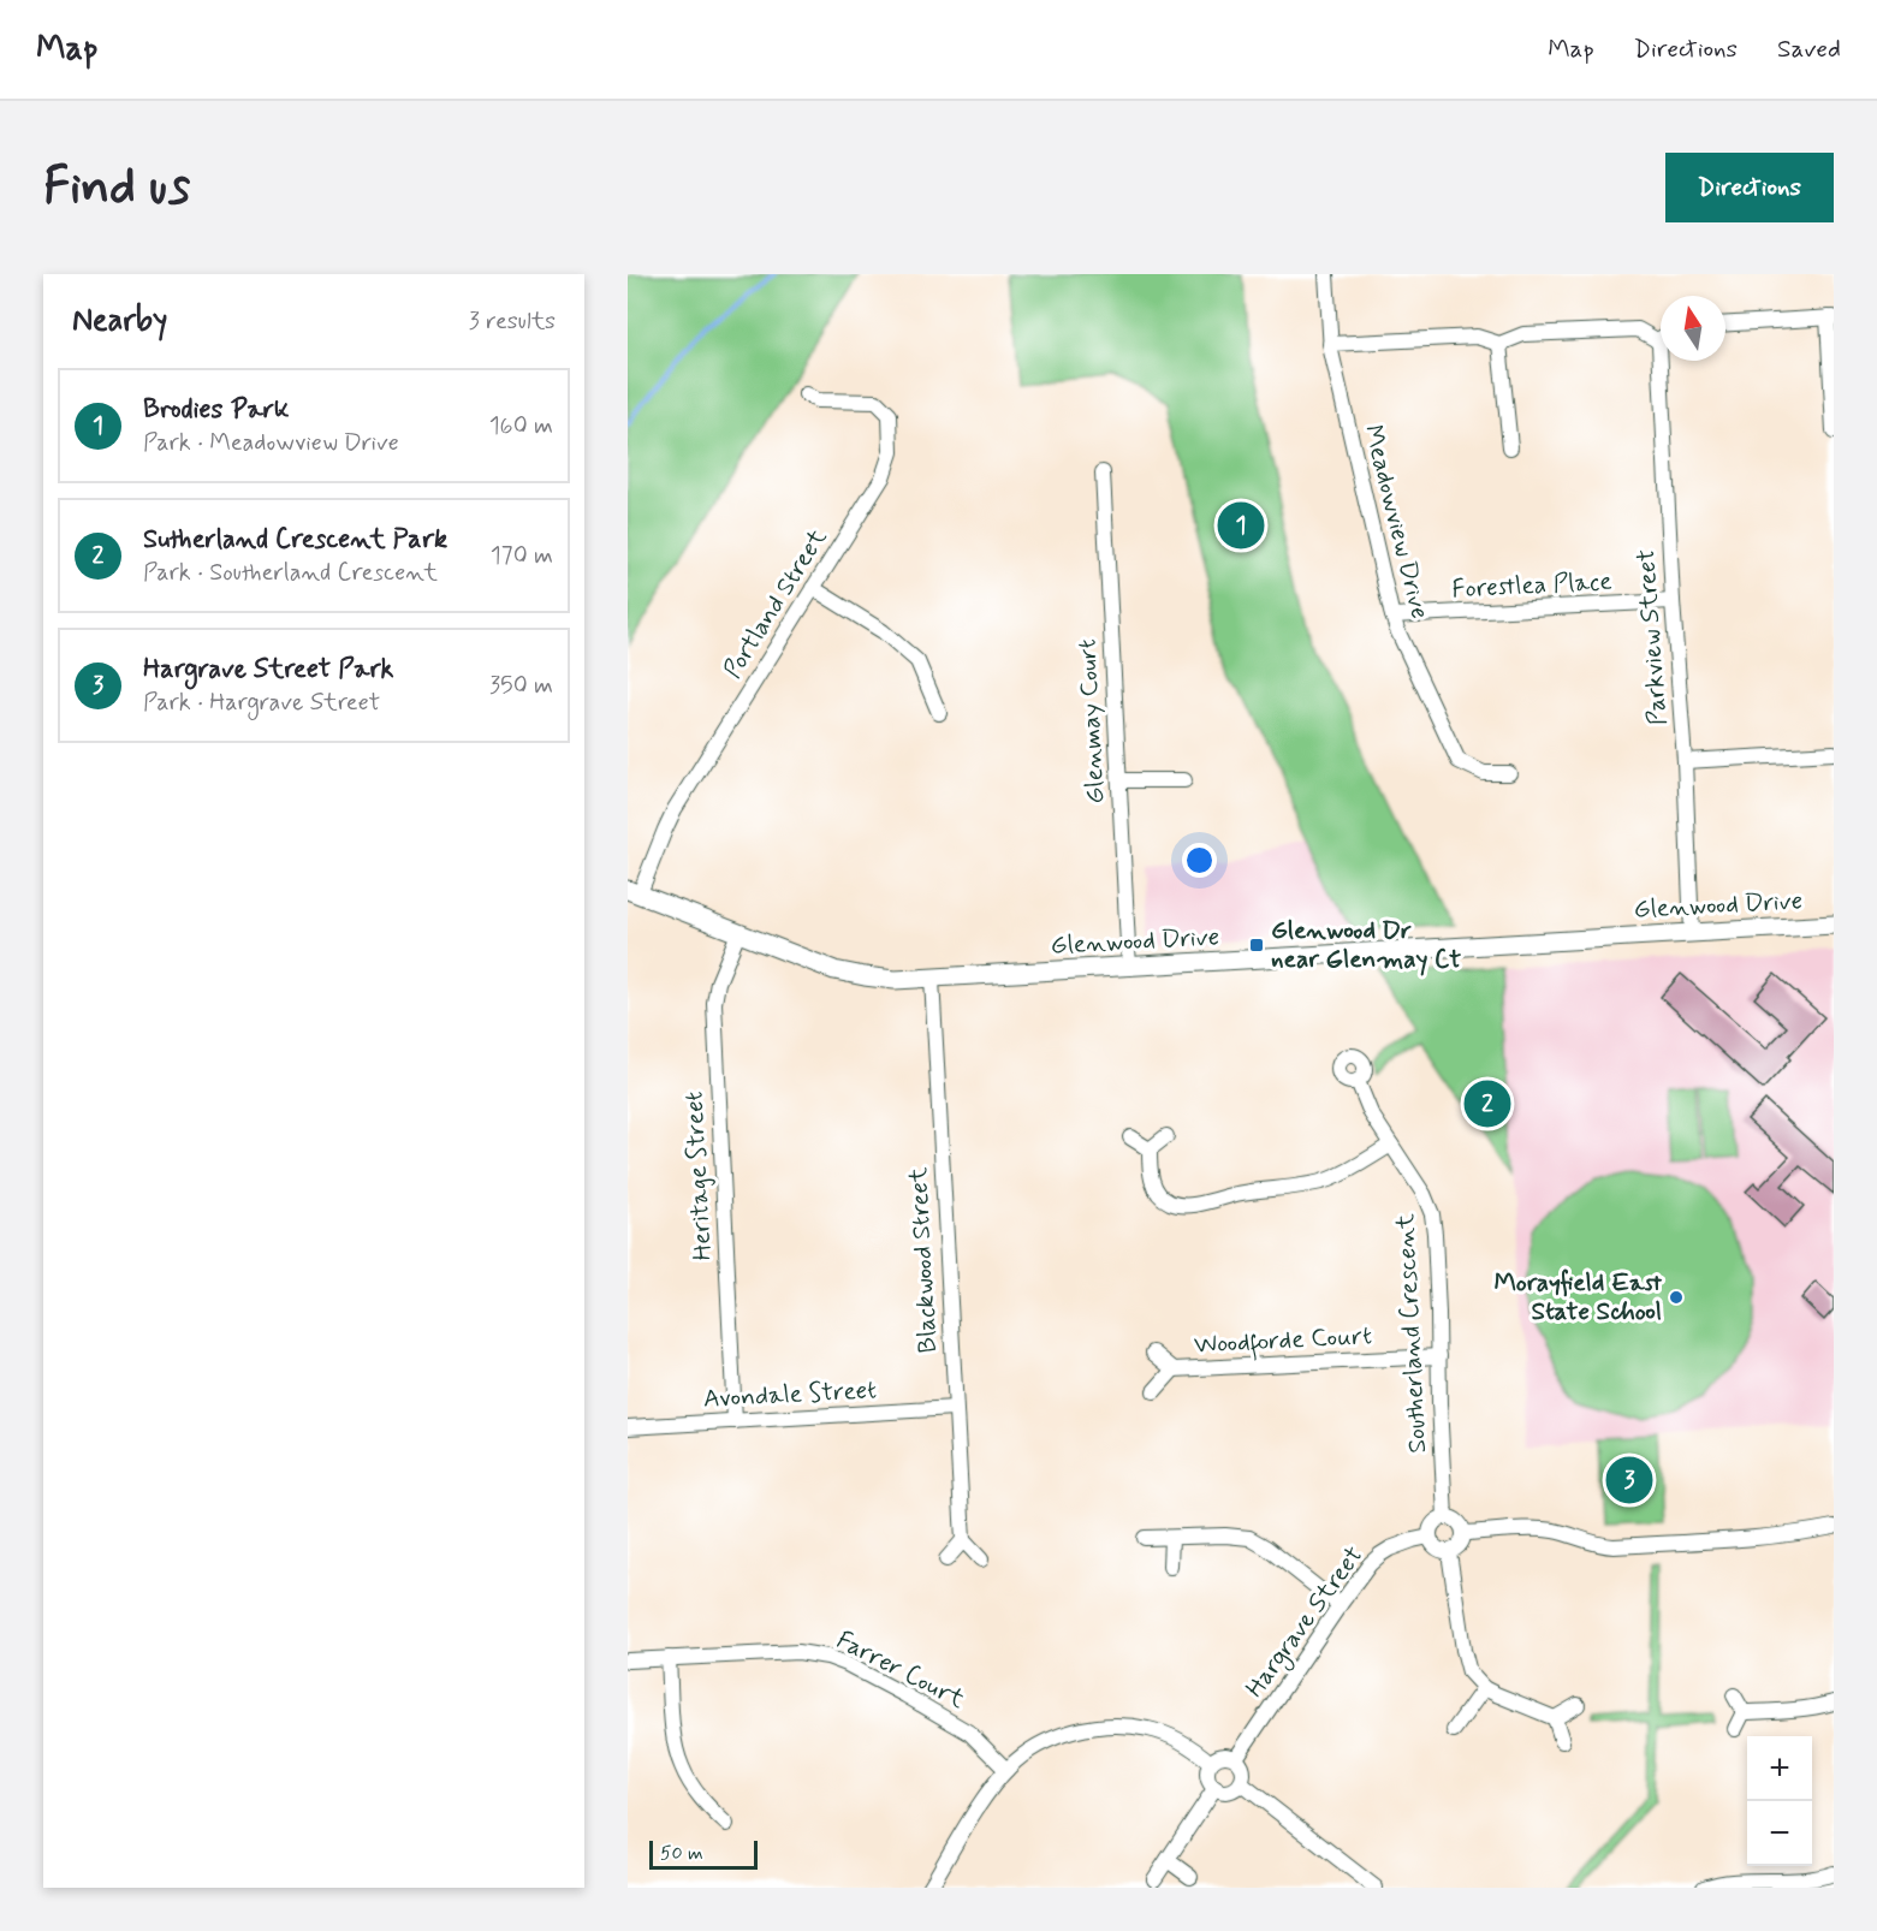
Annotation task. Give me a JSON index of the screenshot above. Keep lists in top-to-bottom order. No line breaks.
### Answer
{"streets":{"street":["Meadowview Drive","Forestlea Place","Portland Street","Parkview Street","Glenmay Court","Glenwood Drive","Heritage Street","Blackwood Street","Southerland Crescent","Woodforde Court","Avondale Street","Hargrave Street","Farrer Court"]},"crossings":[["Meadowview Drive","Forestlea Place"],["Forestlea Place","Parkview Street"],["Portland Street","Glenwood Drive"],["Parkview Street","Glenwood Drive"],["Glenmay Court","Glenwood Drive"],["Glenwood Drive","Heritage Street"],["Glenwood Drive","Blackwood Street"],["Heritage Street","Avondale Street"],["Blackwood Street","Avondale Street"],["Southerland Crescent","Woodforde Court"],["Southerland Crescent","Hargrave Street"]],"places":{"transit":["Glenwood Dr near Glenmay Ct"],"other":["Morayfield East State School"]},"scale_bar":"50 m","north":"top","page":{"header":"Map","nav":["Map","Directions","Saved"],"buttons":"Directions","title":"Find us","heading":["Nearby","3 results"],"list":[{"mark":"1","name":"Brodies Park","note":"Park · Meadowview Drive","value":"160 m"},{"mark":"2","name":"Sutherland Crescent Park","note":"Park · Southerland Crescent","value":"170 m"},{"mark":"3","name":"Hargrave Street Park","note":"Park · Hargrave Street","value":"350 m"}],"pins":["1","2","3"],"map_buttons":["+","−"],"scale":"50 m"}}
